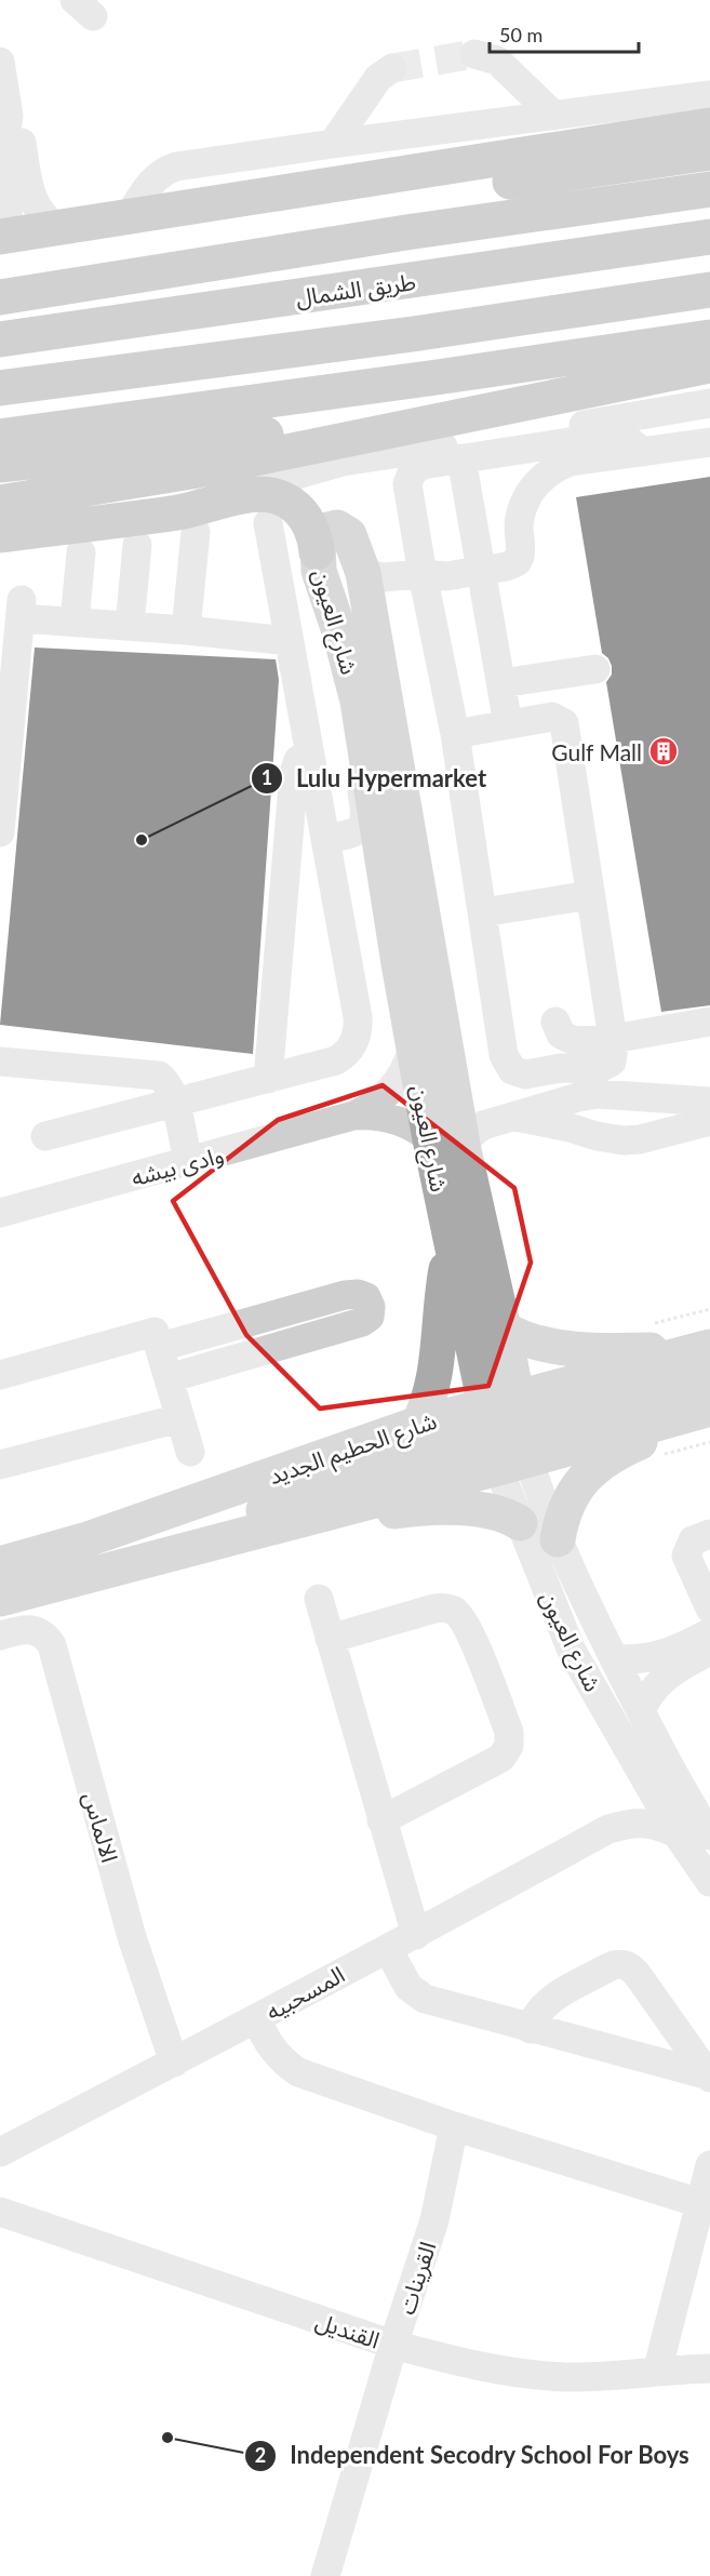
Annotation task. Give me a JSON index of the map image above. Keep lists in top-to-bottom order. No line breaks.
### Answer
{"streets":{"highway":["طريق الشمال"],"main road":["شارع العيون","شارع الحطيم الجديد"],"street":["وادى بيشه","الالماس","المسحبيه","القرينات","القنديل"]},"crossings":[["شارع العيون","وادى بيشه"],["شارع العيون","شارع الحطيم الجديد"],["شارع العيون","المسحبيه"],["الالماس","المسحبيه"],["القرينات","القنديل"]],"places":{"building":["Gulf Mall"],"other":["Lulu Hypermarket","Independent Secodry School For Boys"]},"scale_bar":"50 m"}
